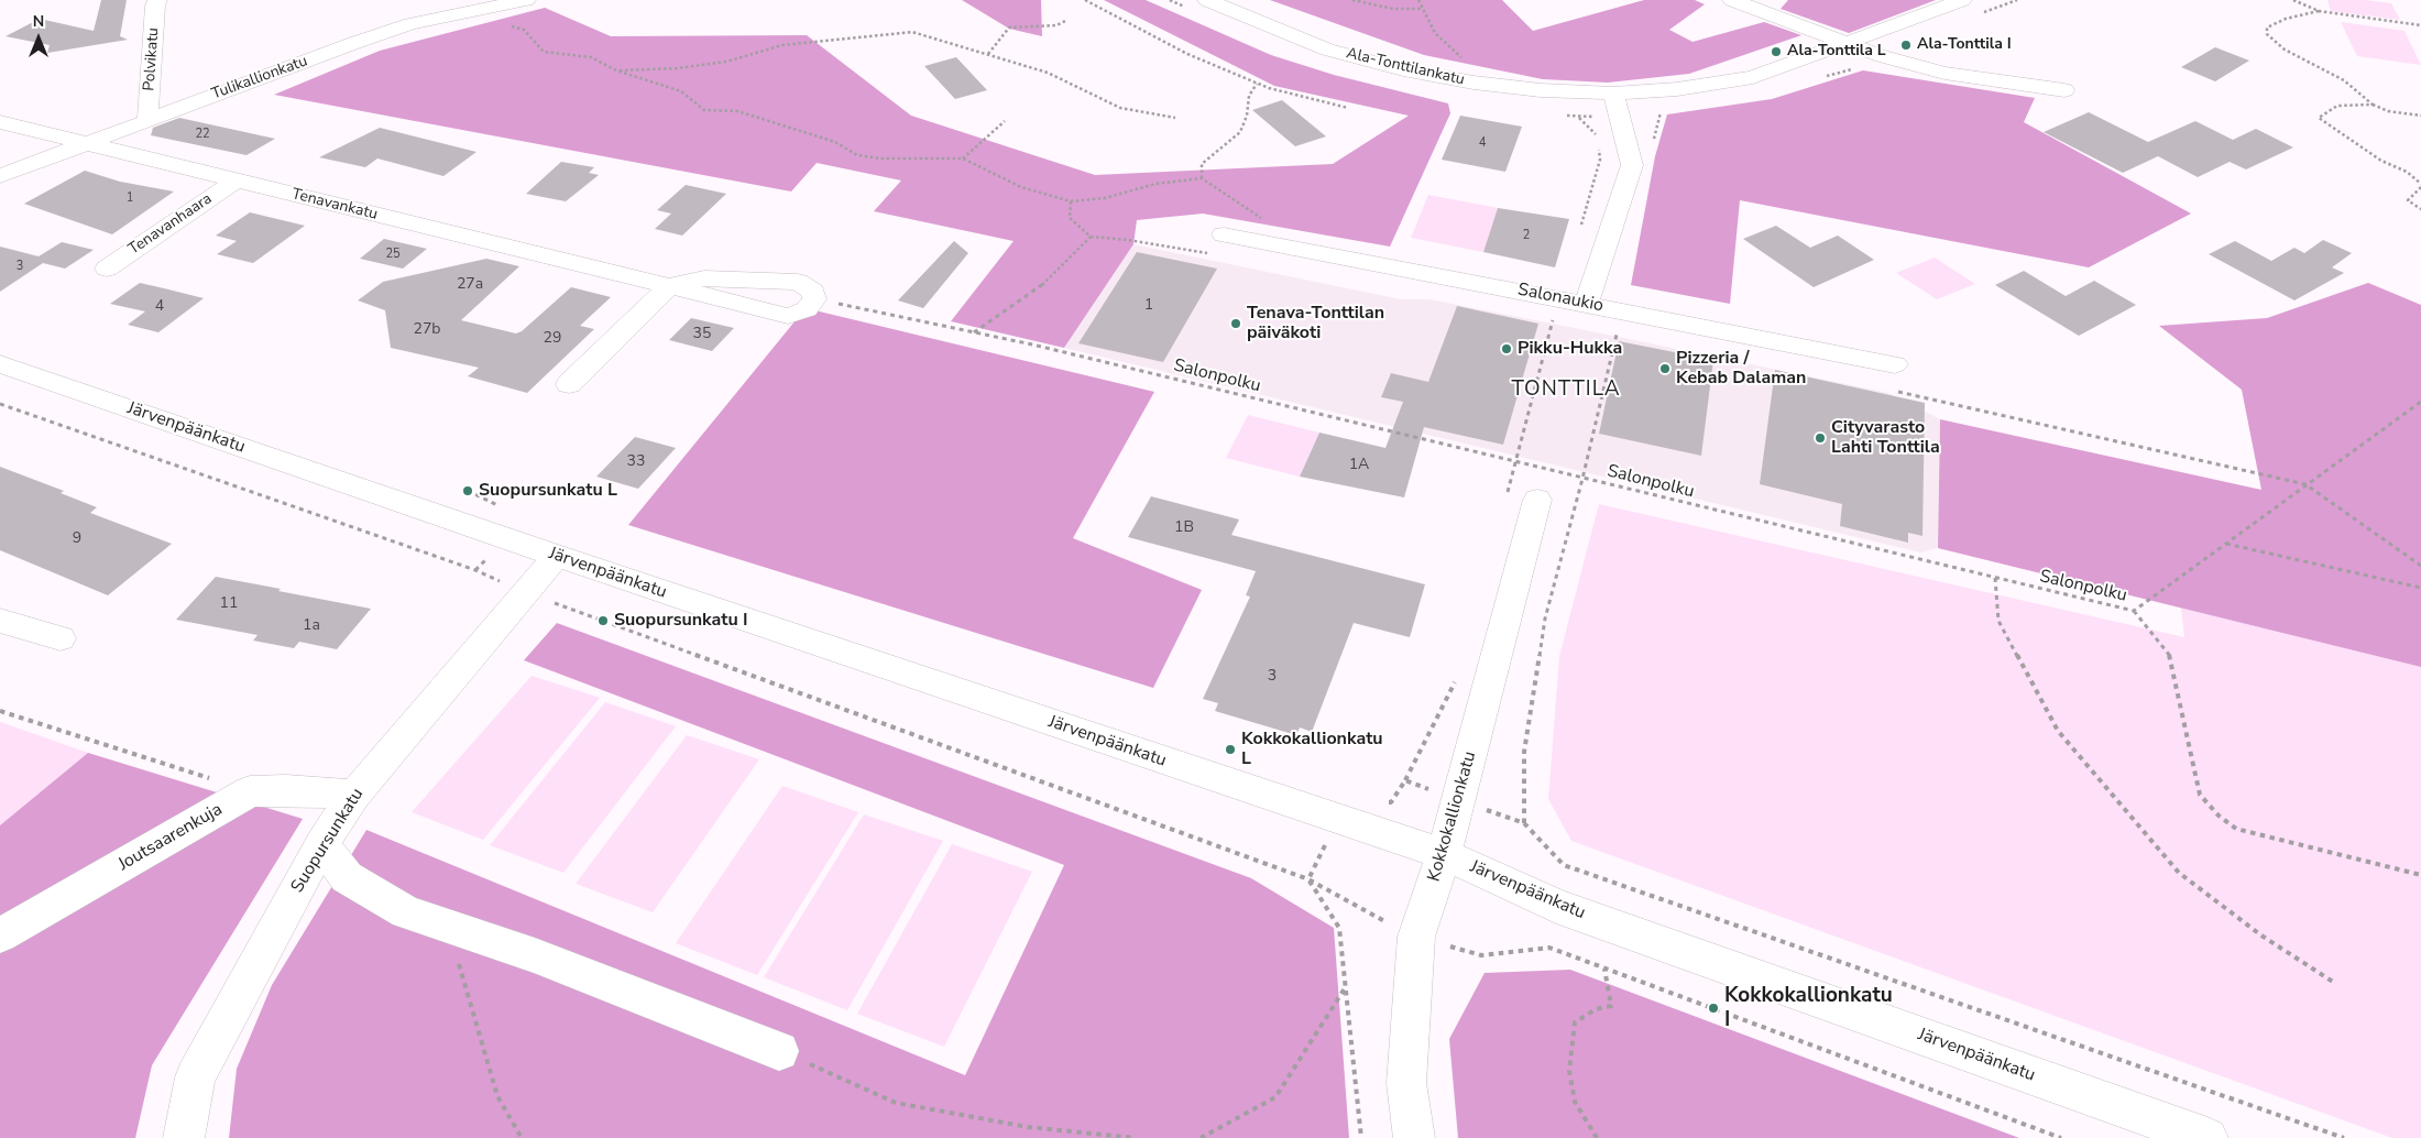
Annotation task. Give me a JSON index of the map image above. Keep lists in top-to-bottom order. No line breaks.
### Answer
{"streets":{"street":["Polvikatu","Ala-Tonttilankatu","Tulikallionkatu","Tenavankatu","Tenavanhaara","Salonaukio","Järvenpäänkatu","Kokkokallionkatu","Joutsaarenkuja","Suopursunkatu"],"path":["Salonpolku"]},"crossings":[["Polvikatu","Tulikallionkatu"],["Tulikallionkatu","Tenavankatu"],["Tenavankatu","Tenavanhaara"],["Tenavankatu","Salonpolku"],["Järvenpäänkatu","Kokkokallionkatu"],["Järvenpäänkatu","Suopursunkatu"],["Joutsaarenkuja","Suopursunkatu"]],"districts":["TONTTILA"],"places":["Ala-Tonttila I","Ala-Tonttila L","Tenava-Tonttilan päiväkoti","Pikku-Hukka","Pizzeria / Kebab Dalaman","Cityvarasto Lahti Tonttila","Suopursunkatu L","Suopursunkatu I","Kokkokallionkatu L","Kokkokallionkatu I"],"house_numbers":["22","4","1","2","25","3","27a","1","4","27b","35","29","33","1A","1B","9","11","1a","3"],"north":"top"}
